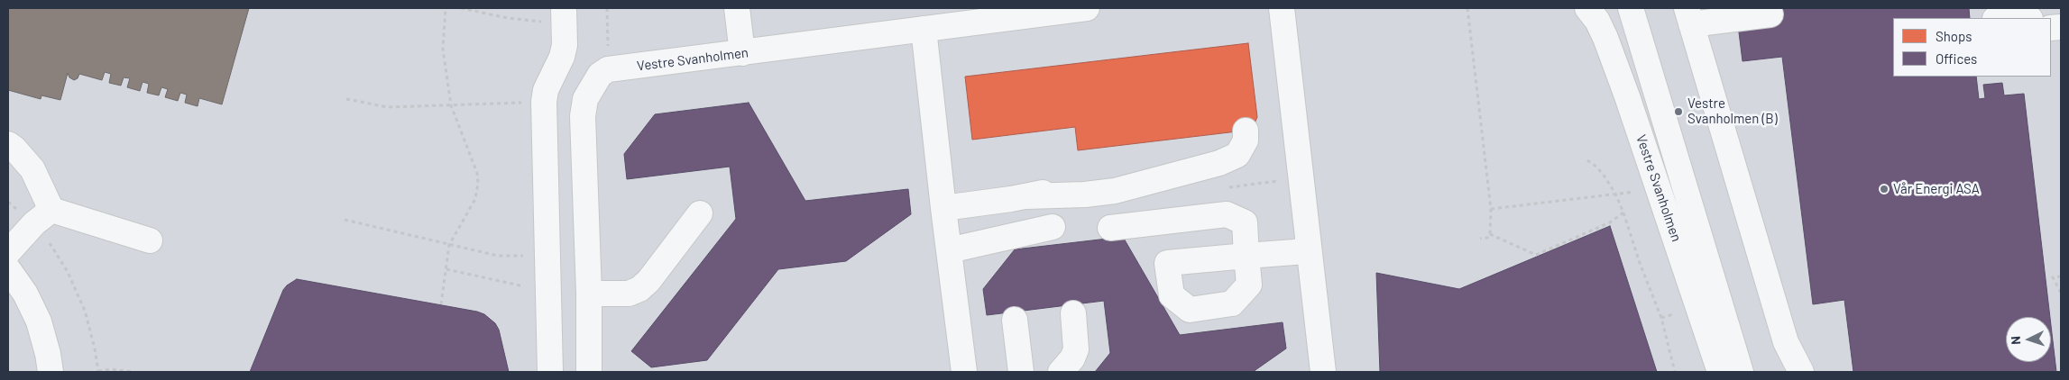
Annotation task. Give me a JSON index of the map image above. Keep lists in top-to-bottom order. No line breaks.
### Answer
{"streets":{"street":["Vestre Svanholmen"]},"places":["Vestre Svanholmen (B)","Vår Energi ASA"],"legend":["Shops","Offices"],"north":"left"}
